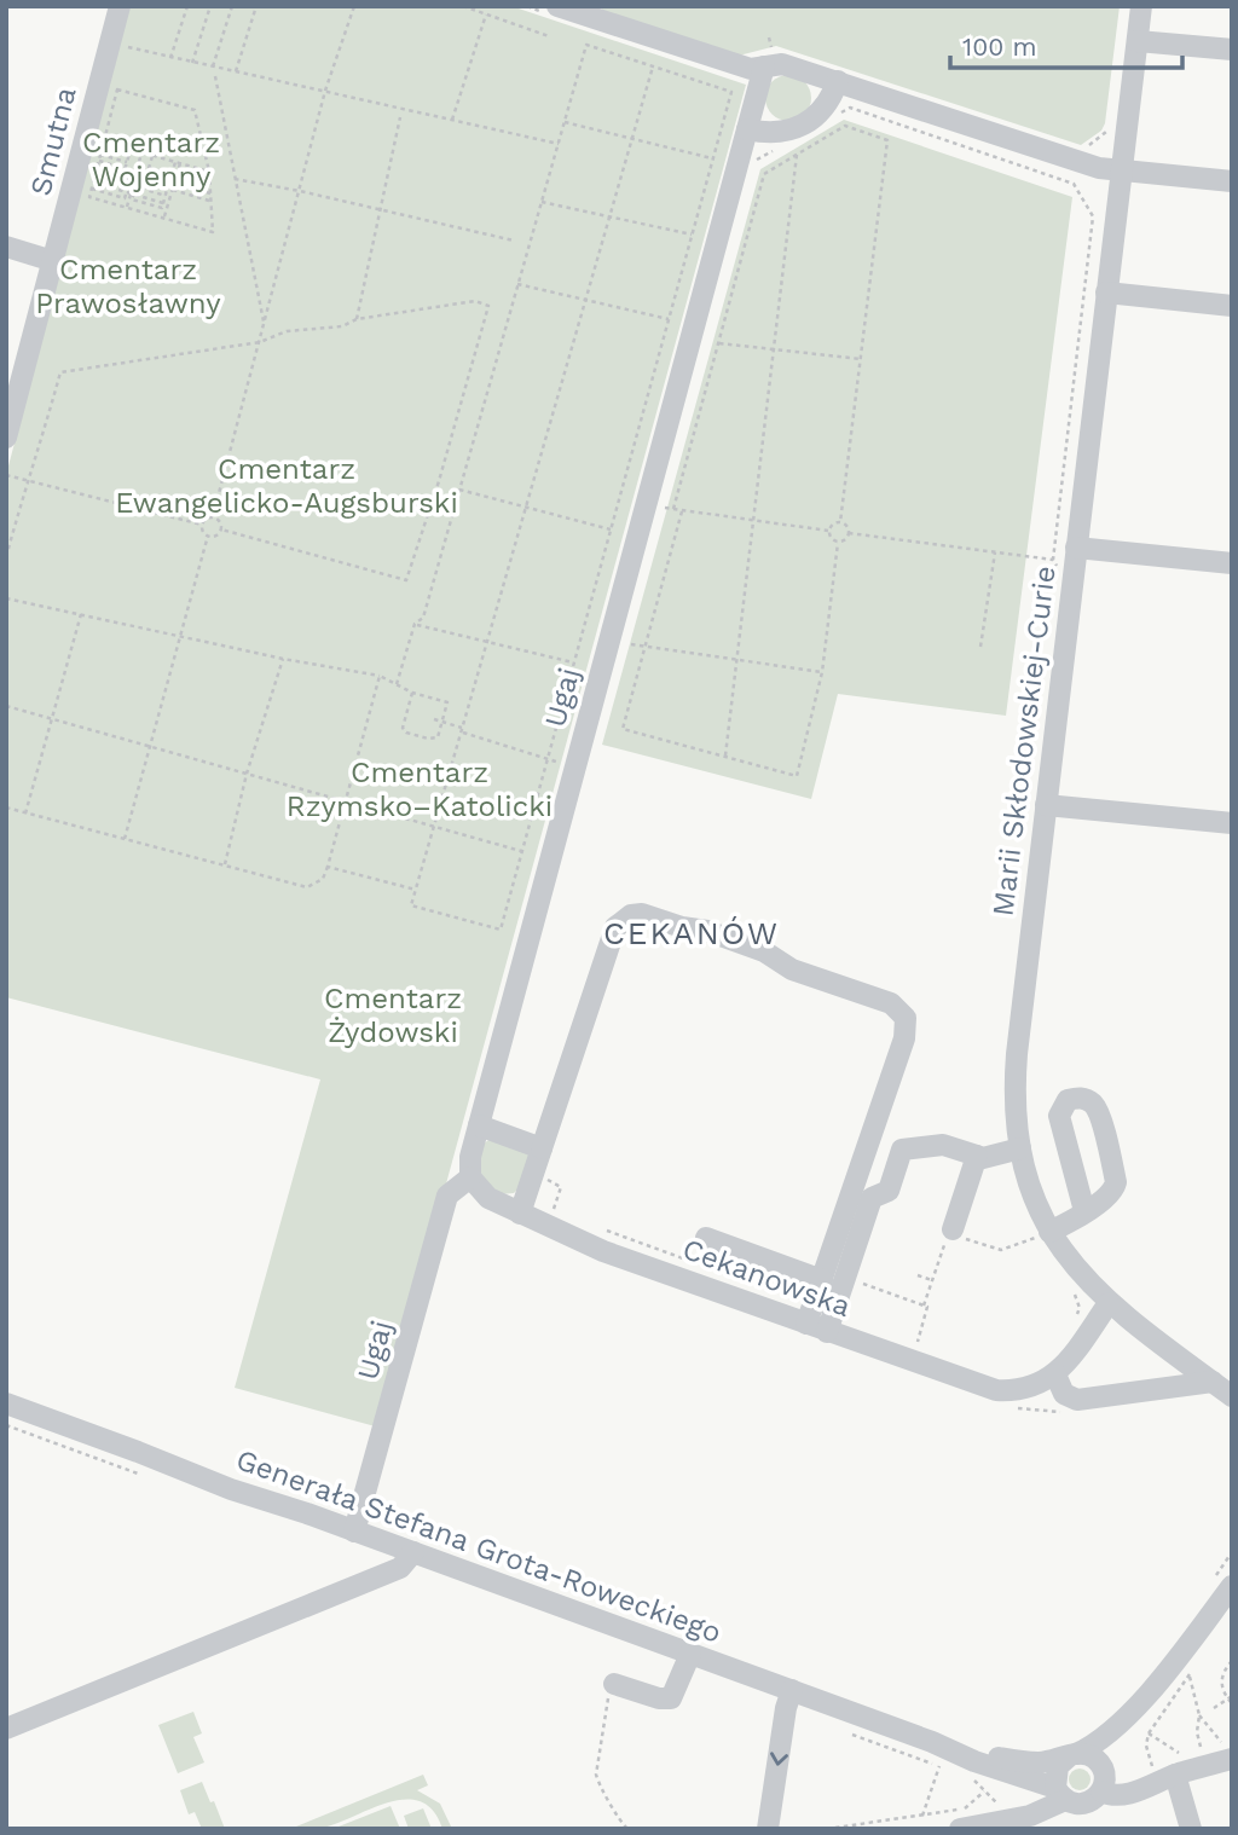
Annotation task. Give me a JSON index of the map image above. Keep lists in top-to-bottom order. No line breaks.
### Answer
{"streets":{"street":["Smutna","Ugaj","Marii Skłodowskiej-Curie","Cekanowska","Generała Stefana Grota-Roweckiego"]},"crossings":[["Ugaj","Cekanowska"],["Ugaj","Generała Stefana Grota-Roweckiego"],["Marii Skłodowskiej-Curie","Cekanowska"]],"districts":["CEKANÓW"],"parks":["Cmentarz Wojenny","Cmentarz Prawosławny","Cmentarz Ewangelicko-Augsburski","Cmentarz Rzymsko–Katolicki","Cmentarz Żydowski"],"scale_bar":"100 m"}
